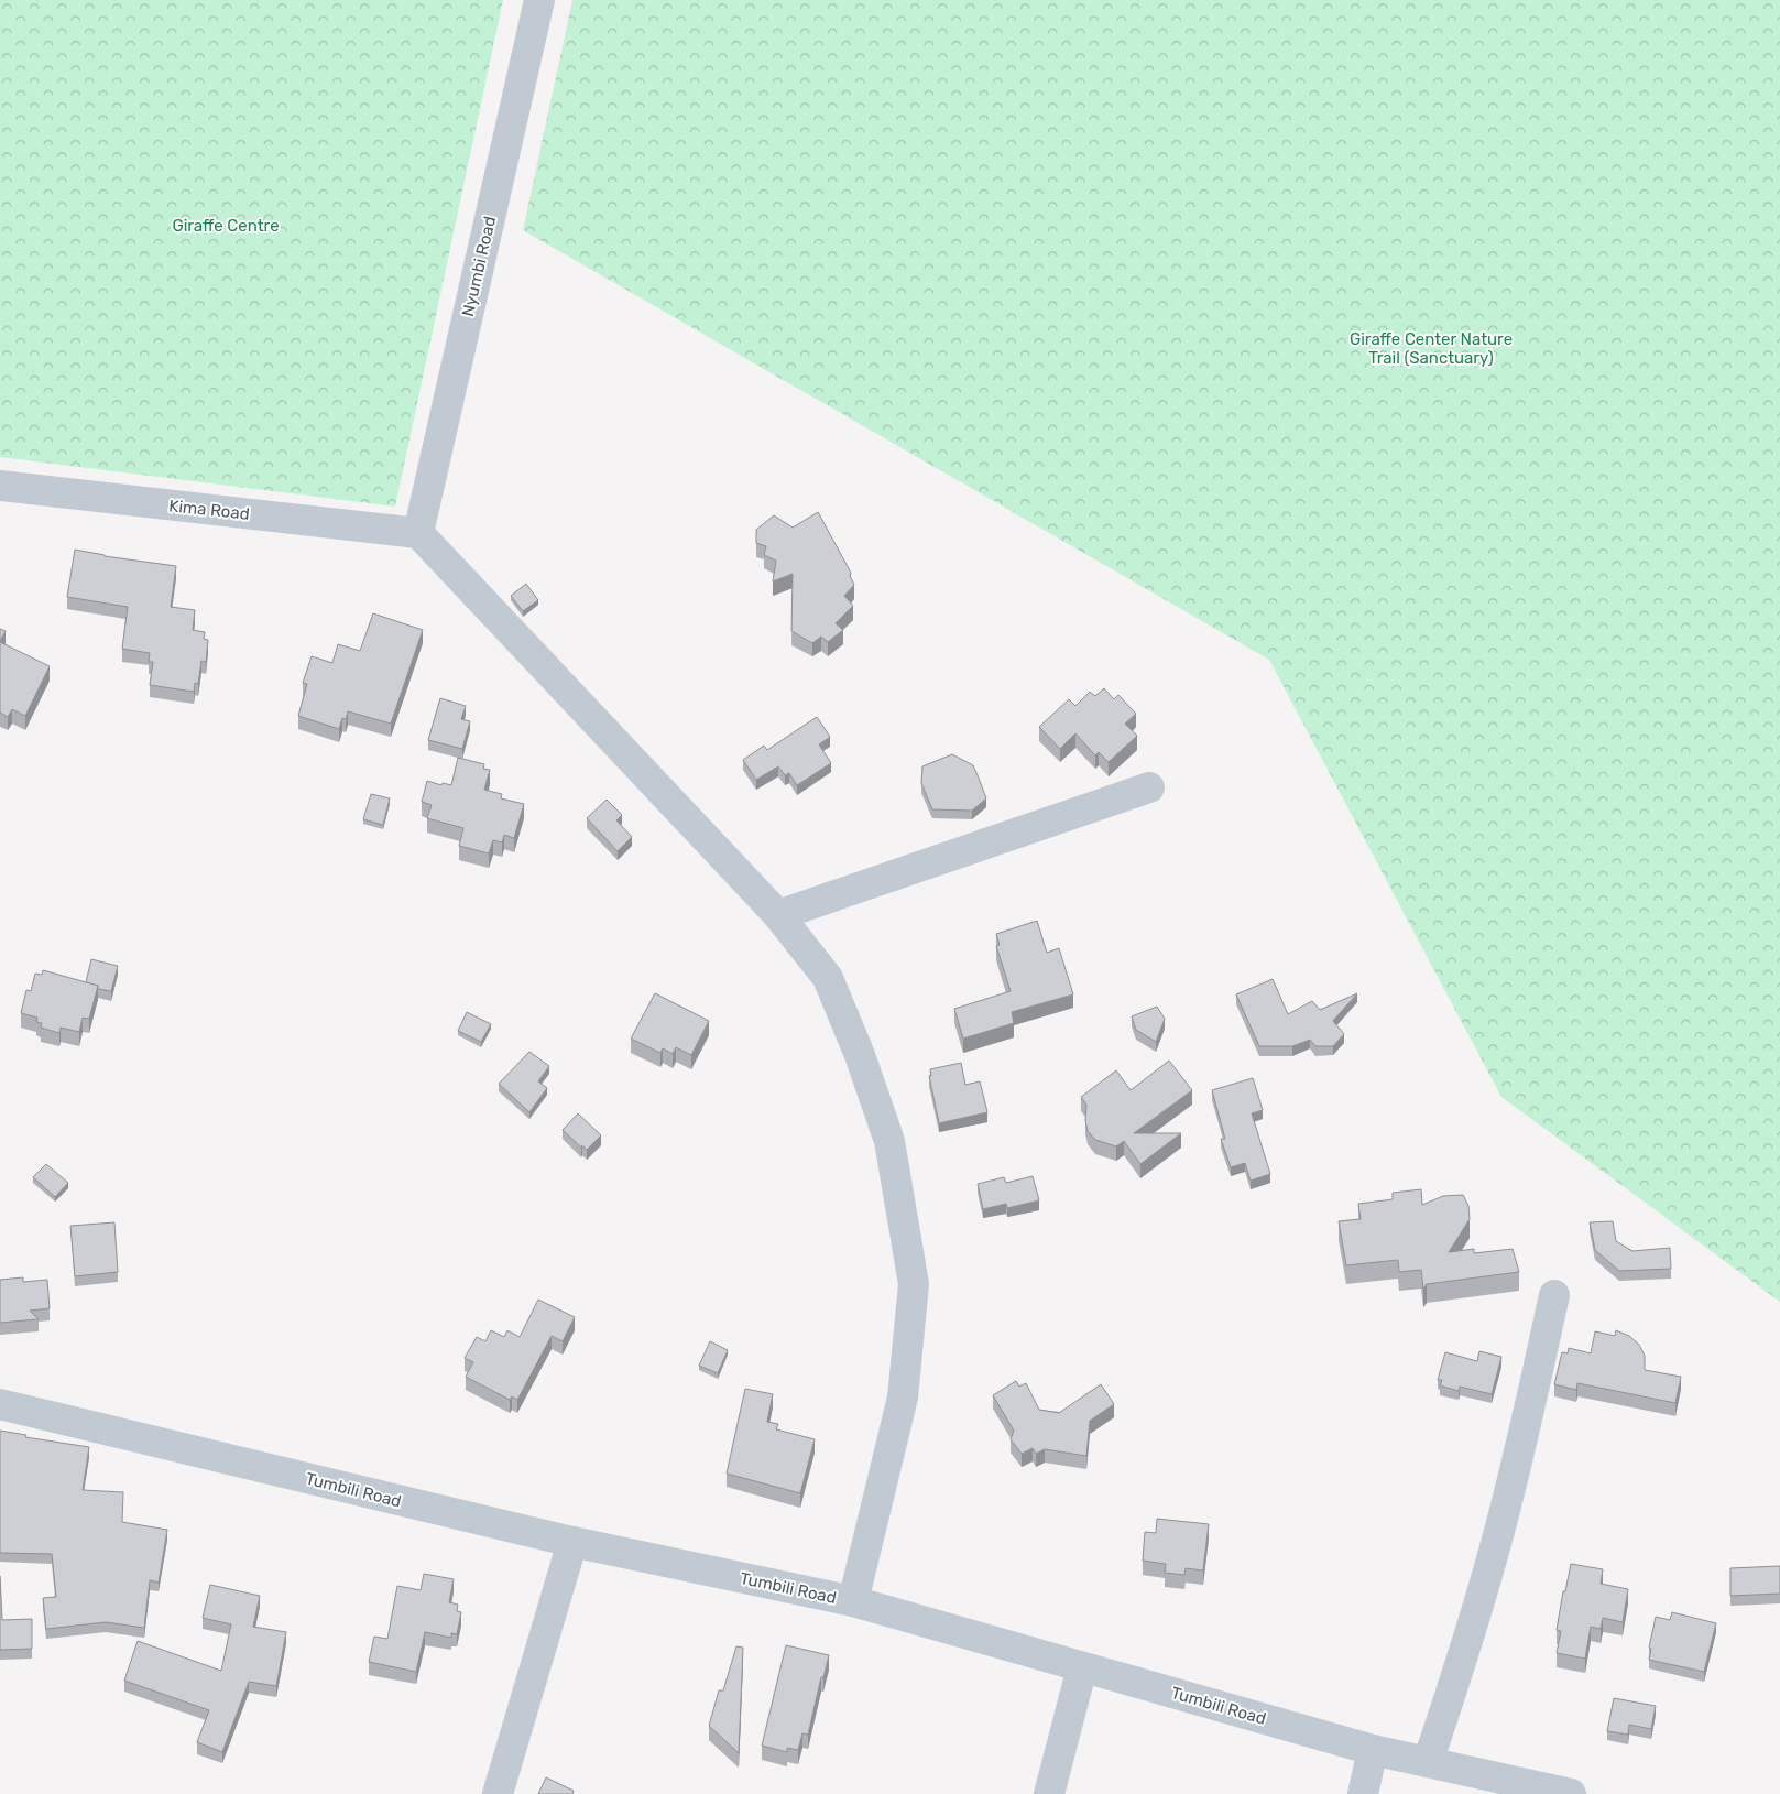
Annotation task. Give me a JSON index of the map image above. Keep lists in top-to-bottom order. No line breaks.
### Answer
{"streets":{"street":["Nyumbi Road","Kima Road","Tumbili Road"]},"crossings":[["Nyumbi Road","Kima Road"]],"parks":["Giraffe Centre","Giraffe Center Nature Trail (Sanctuary)"]}
